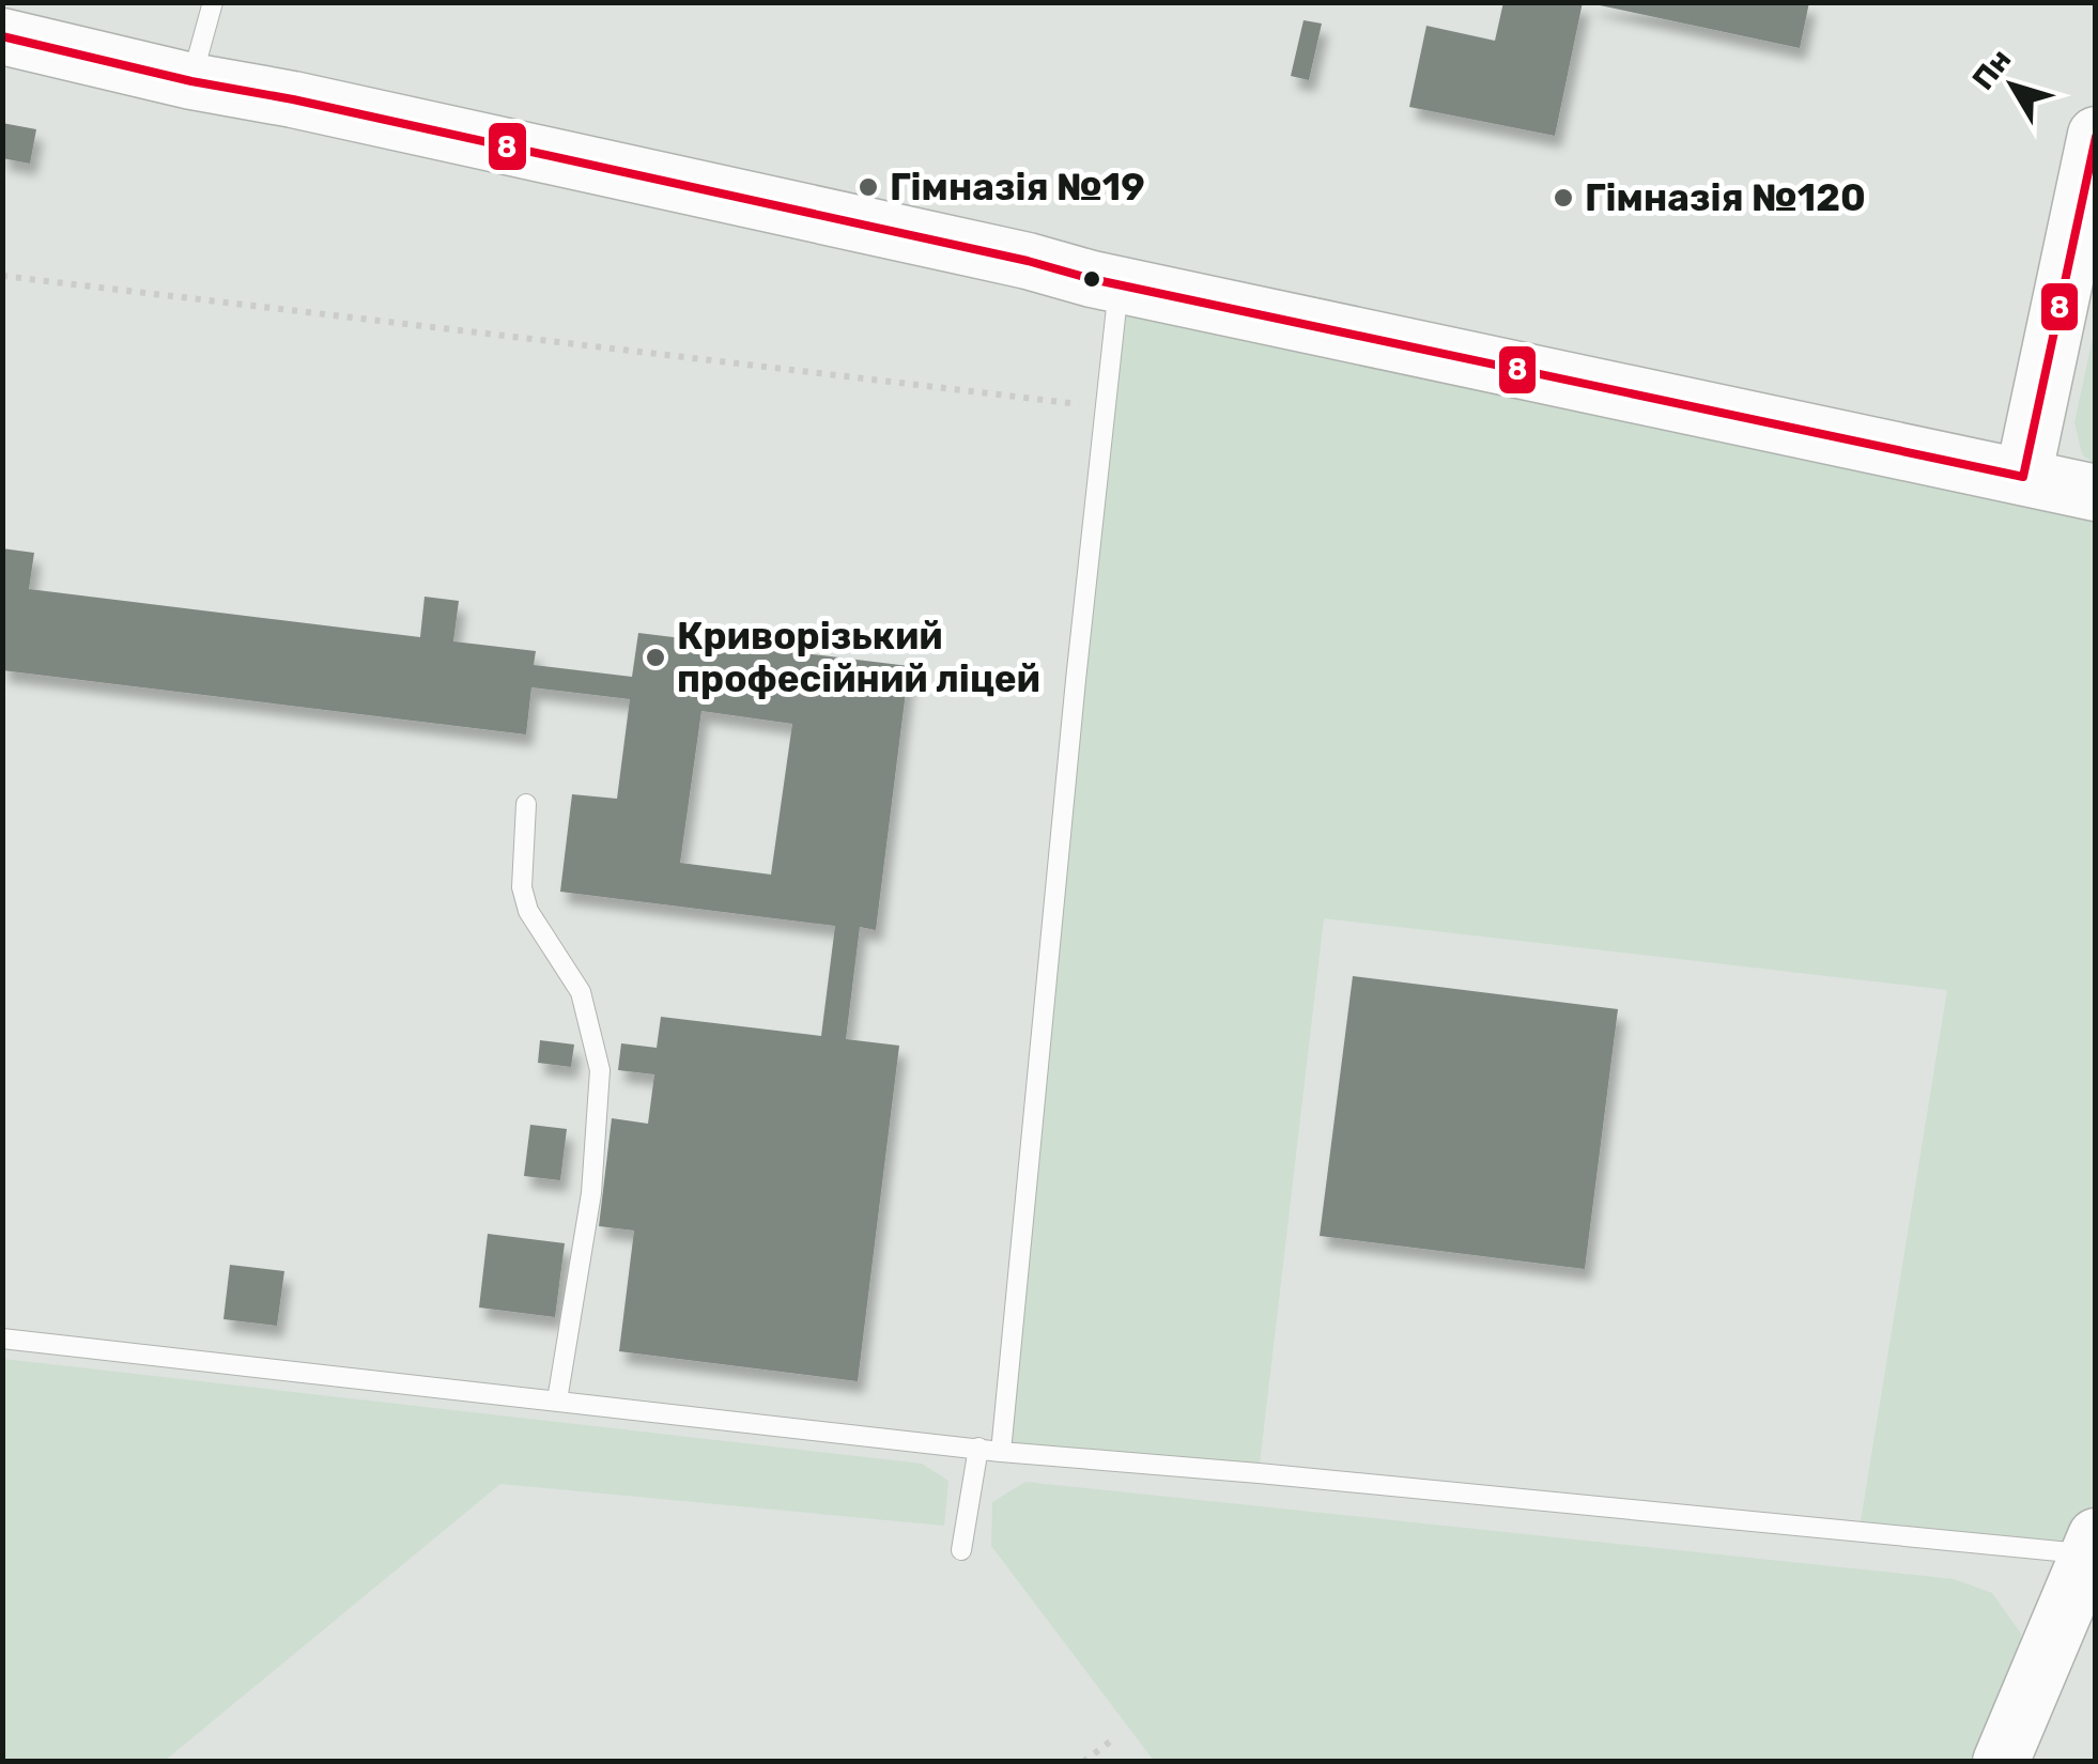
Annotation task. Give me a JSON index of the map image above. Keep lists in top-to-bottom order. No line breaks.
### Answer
{"places":["Гімназія №19","Гімназія №120","Криворізький професійний ліцей"],"lines":["transit line 8"],"north":"top left"}
